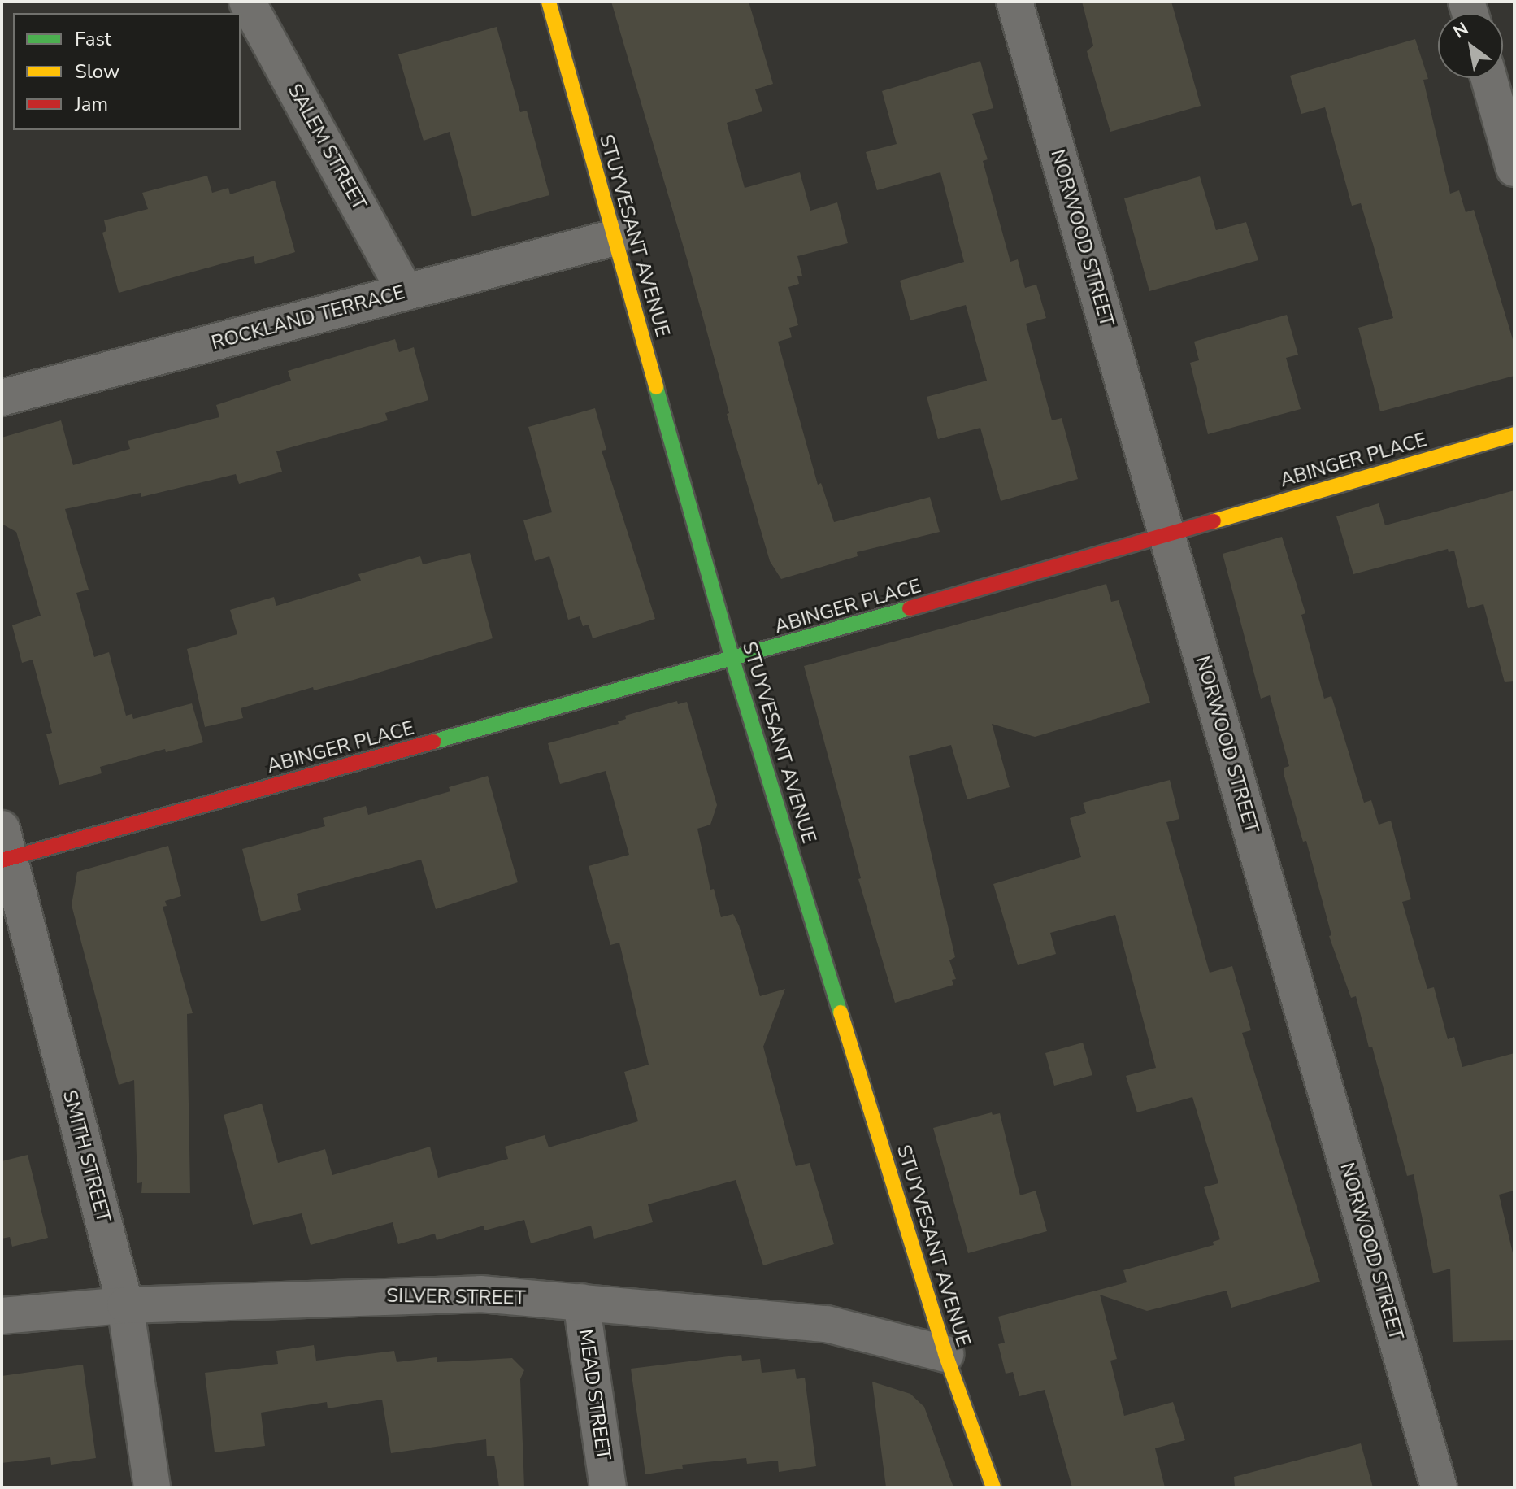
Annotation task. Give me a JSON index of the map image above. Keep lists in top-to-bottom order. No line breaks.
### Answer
{"streets":{"main road":["STUYVESANT AVENUE","ABINGER PLACE"],"street":["SALEM STREET","NORWOOD STREET","ROCKLAND TERRACE","SMITH STREET","SILVER STREET","MEAD STREET"]},"crossings":[["SALEM STREET","ROCKLAND TERRACE"],["STUYVESANT AVENUE","ROCKLAND TERRACE"],["STUYVESANT AVENUE","ABINGER PLACE"],["STUYVESANT AVENUE","SILVER STREET"],["NORWOOD STREET","ABINGER PLACE"],["ABINGER PLACE","SMITH STREET"],["SMITH STREET","SILVER STREET"],["SILVER STREET","MEAD STREET"]],"legend":["Fast","Slow","Jam"],"north":"top left"}
